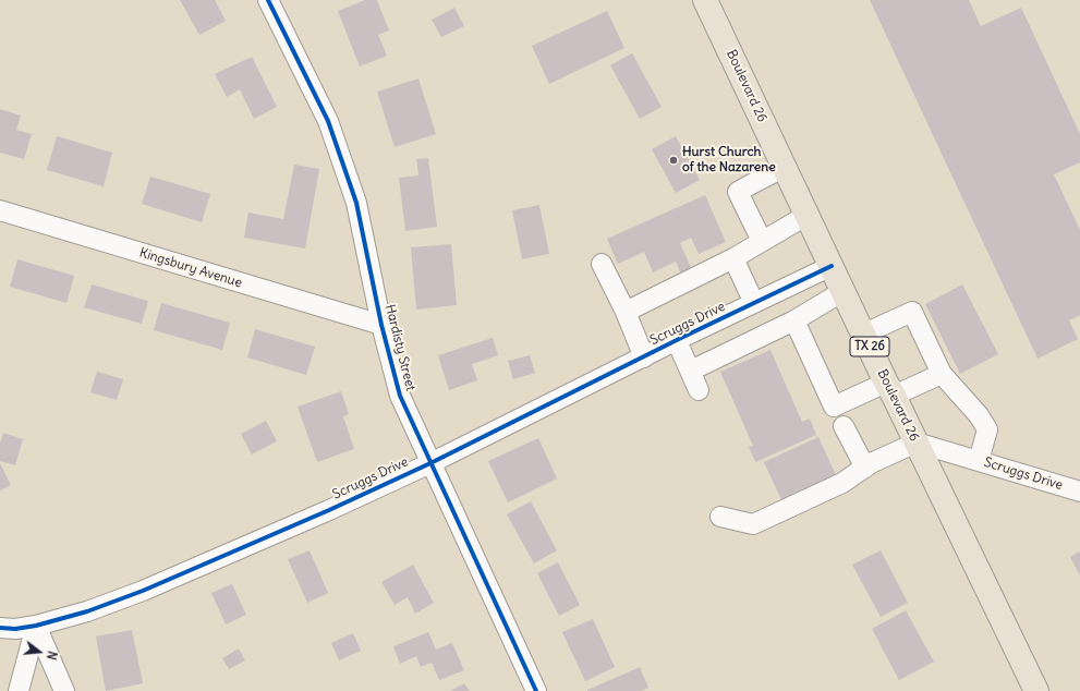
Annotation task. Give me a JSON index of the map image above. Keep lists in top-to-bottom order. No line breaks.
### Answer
{"streets":{"main road":["Boulevard 26","TX 26"],"street":["Kingsbury Avenue","Scruggs Drive","Hardisty Street"]},"crossings":[["Boulevard 26","Scruggs Drive"],["Kingsbury Avenue","Hardisty Street"],["Scruggs Drive","Hardisty Street"]],"places":["Hurst Church of the Nazarene"],"north":"right"}
